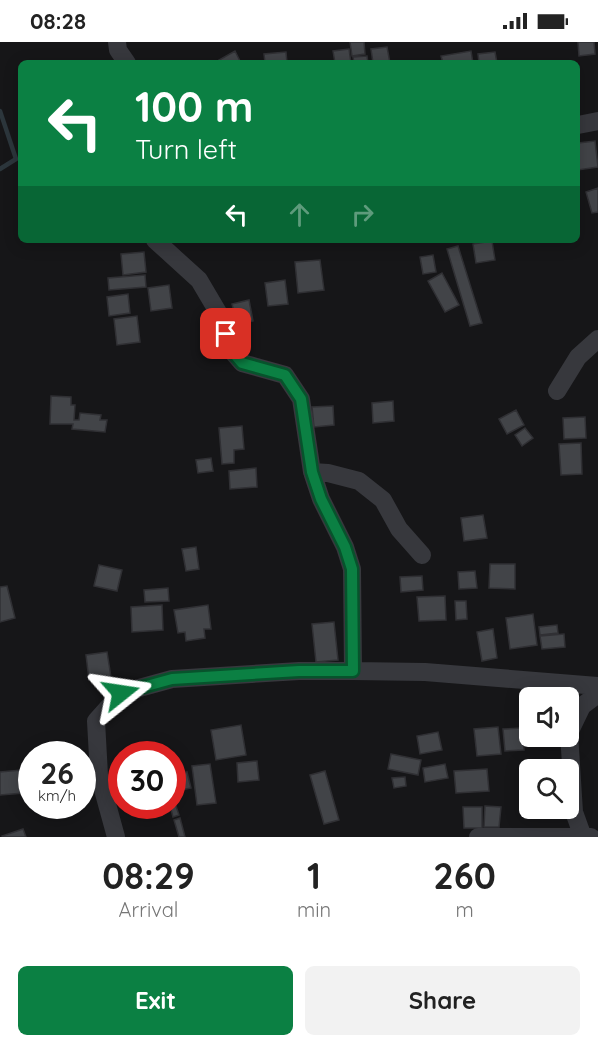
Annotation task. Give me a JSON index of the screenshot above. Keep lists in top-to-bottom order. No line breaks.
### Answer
{"page":{"status":"08:28","turn":["100 m","Turn left"],"speed":"26 km/h","limit":"30","eta":["08:29","Arrival","1","min","260","m"],"buttons":["Exit","Share"]}}
